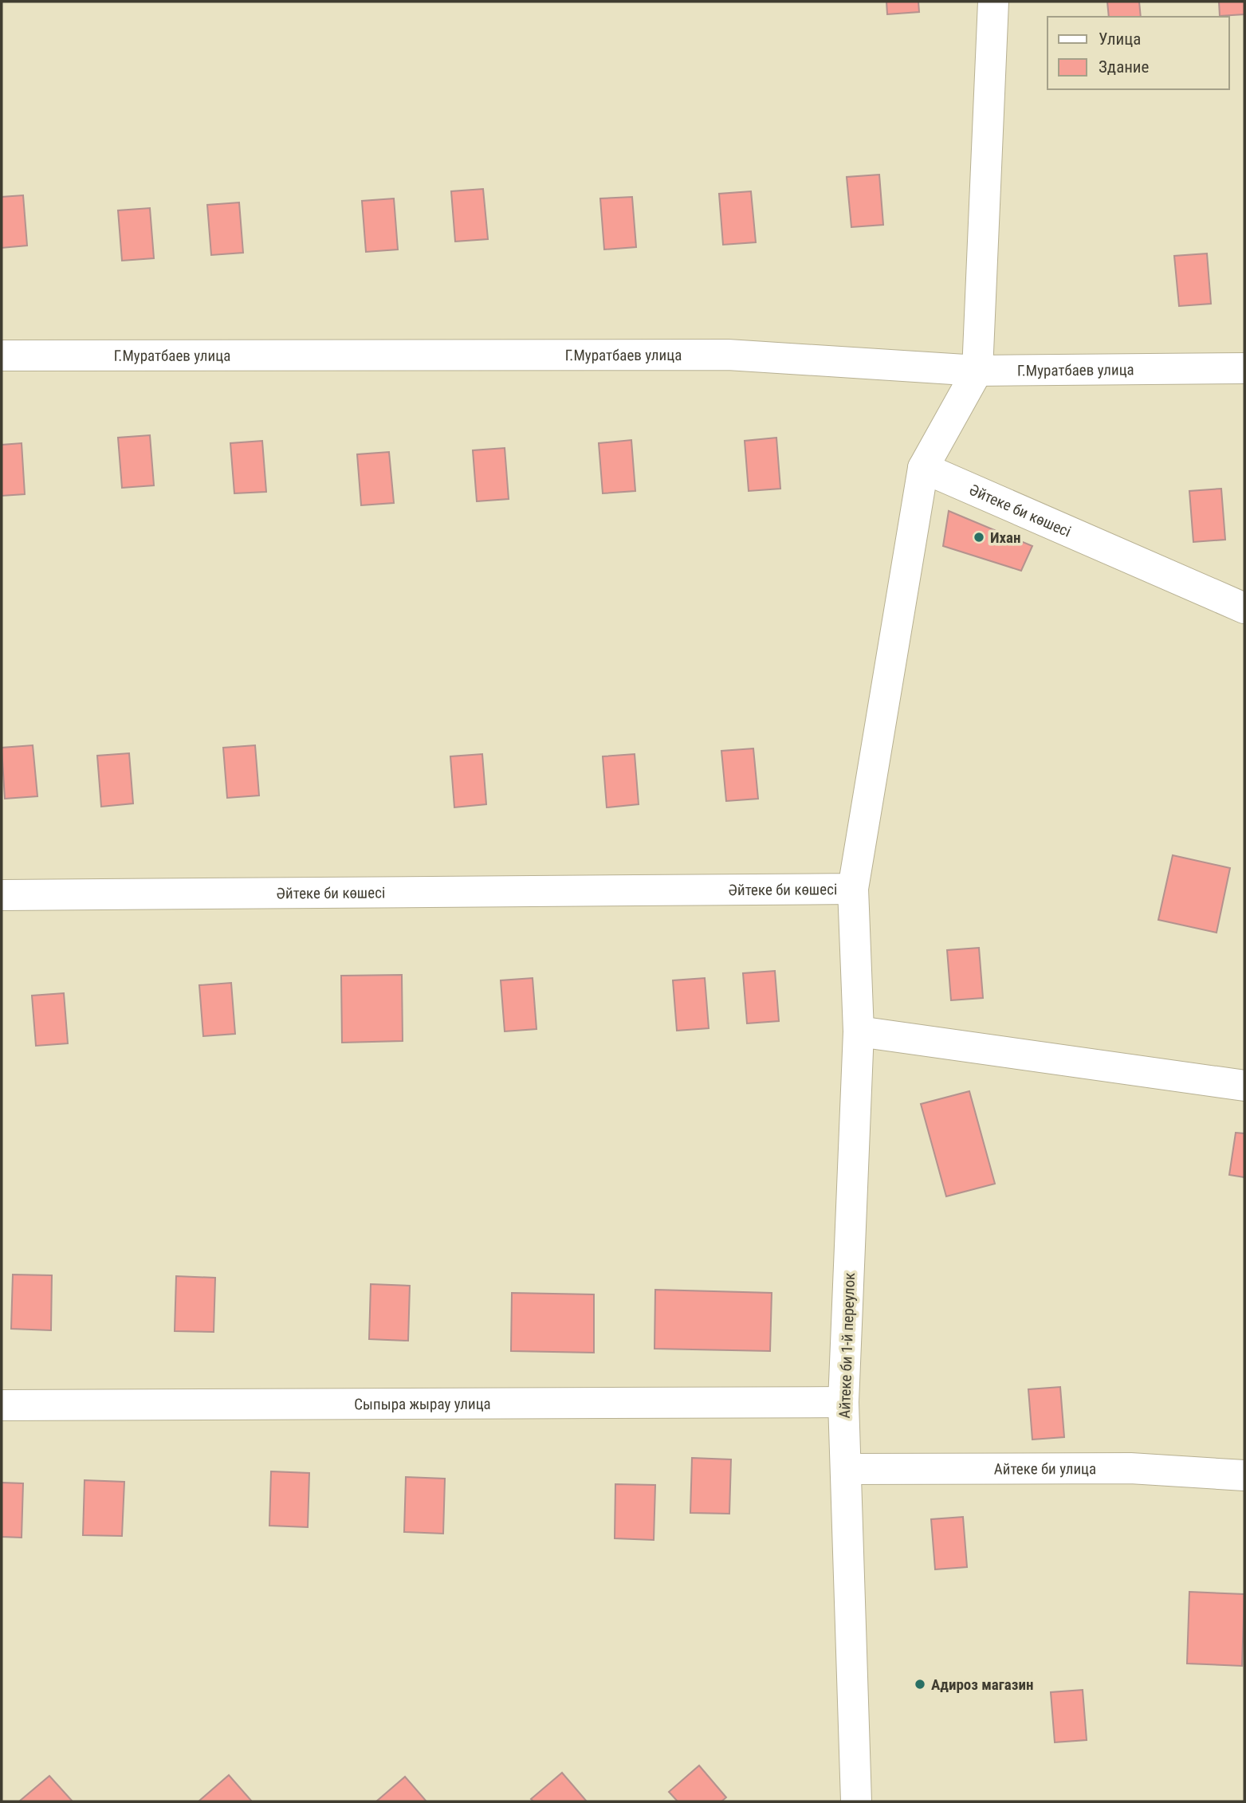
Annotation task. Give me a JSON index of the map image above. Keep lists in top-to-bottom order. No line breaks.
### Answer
{"streets":{"street":["Г.Муратбаев улица","Әйтеке би көшесі","Айтеке би 1-й переулок","Сыпыра жырау улица","Айтеке би улица"]},"crossings":[["Әйтеке би көшесі","Айтеке би 1-й переулок"],["Айтеке би 1-й переулок","Сыпыра жырау улица"],["Айтеке би 1-й переулок","Айтеке би улица"]],"places":["Ихан","Адироз магазин"],"legend":["Улица","Здание"]}
